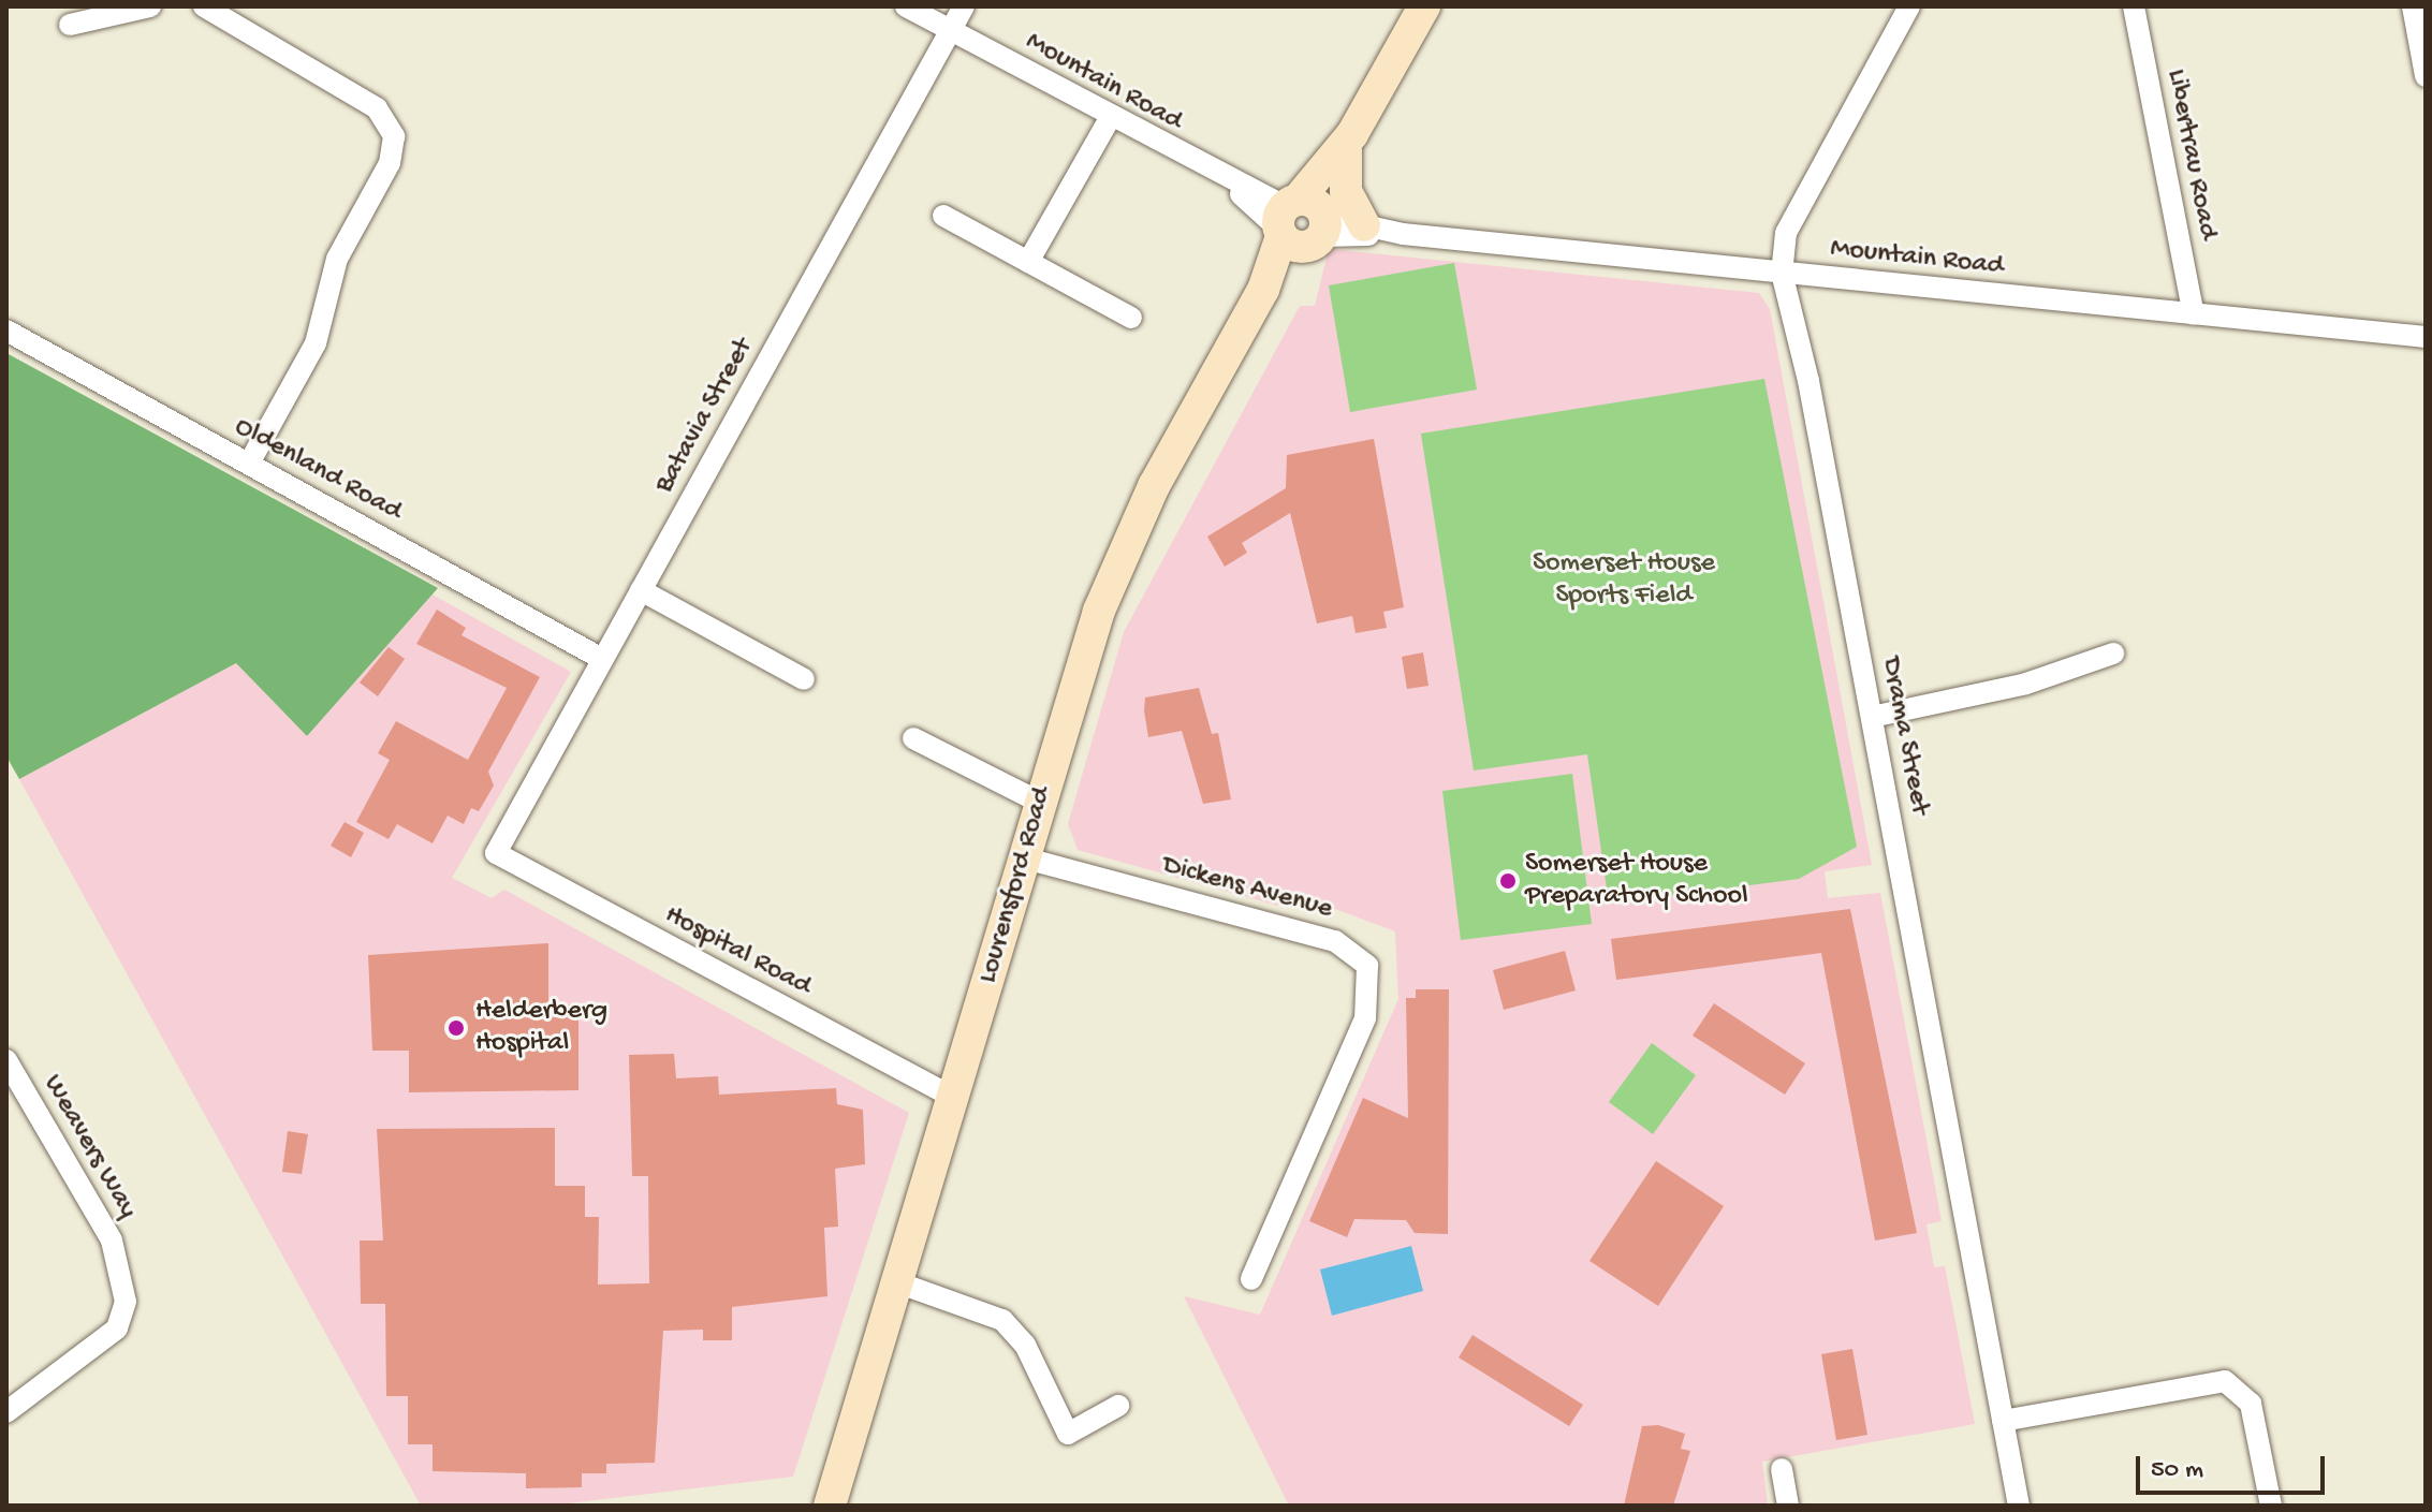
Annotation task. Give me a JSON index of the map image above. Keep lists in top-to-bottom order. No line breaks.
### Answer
{"streets":{"street":["Mountain Road","Libertrau Road","Batavia Street","Oldenland Road","Drama Street","Lourensford Road","Dickens Avenue","Hospital Road","Weavers Way"]},"crossings":[["Mountain Road","Libertrau Road"],["Mountain Road","Batavia Street"],["Mountain Road","Drama Street"],["Mountain Road","Lourensford Road"],["Batavia Street","Oldenland Road"],["Batavia Street","Hospital Road"],["Lourensford Road","Dickens Avenue"],["Lourensford Road","Hospital Road"]],"parks":["Somerset House Sports Field"],"places":["Somerset House Preparatory School","Helderberg Hospital"],"scale_bar":"50 m"}
